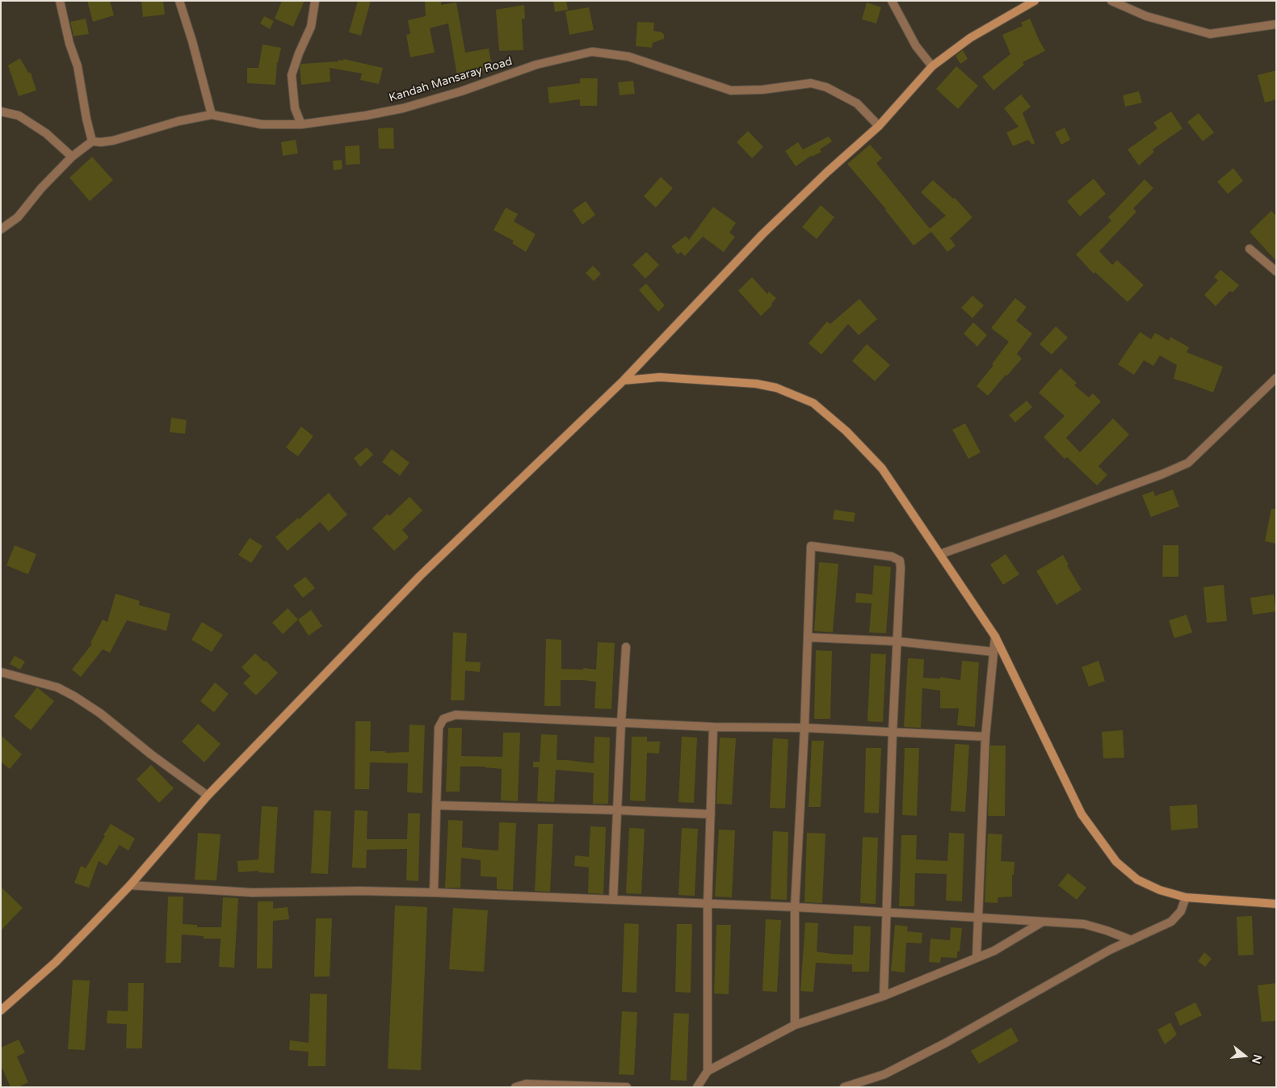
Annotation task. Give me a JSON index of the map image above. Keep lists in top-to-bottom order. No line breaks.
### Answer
{"streets":{"street":["Kandah Mansaray Road"]},"north":"right"}
